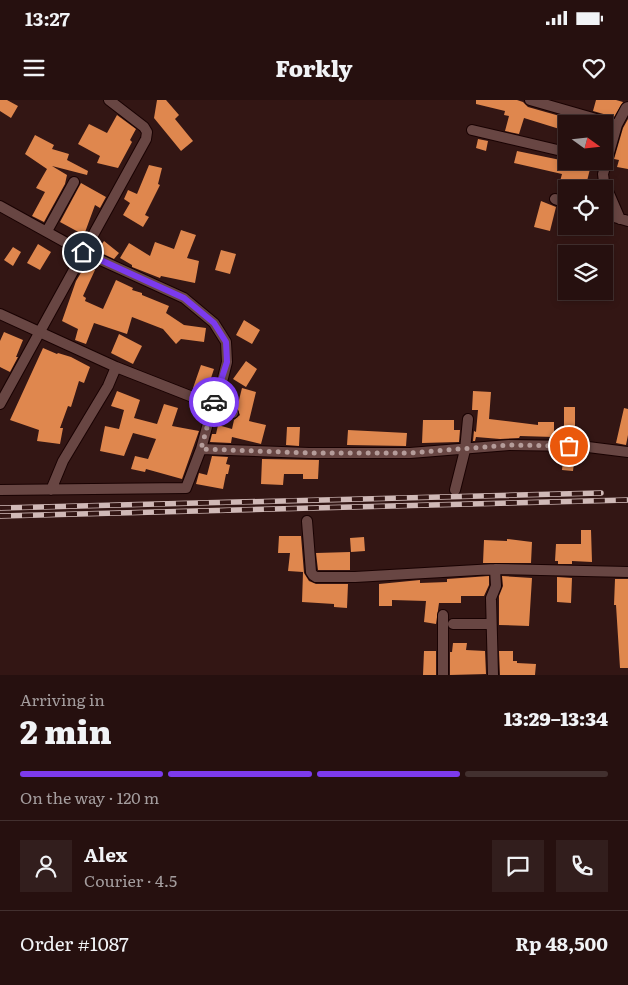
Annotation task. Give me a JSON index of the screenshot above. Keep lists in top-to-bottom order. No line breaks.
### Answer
{"north":"right","page":{"status":"13:27","header":"Forkly","heading":["2 min","Arriving in","13:29–13:34"],"panel":["Alex","Courier · 4.5","Order #1087","Rp 48,500"],"bar":"On the way · 120 m"}}
